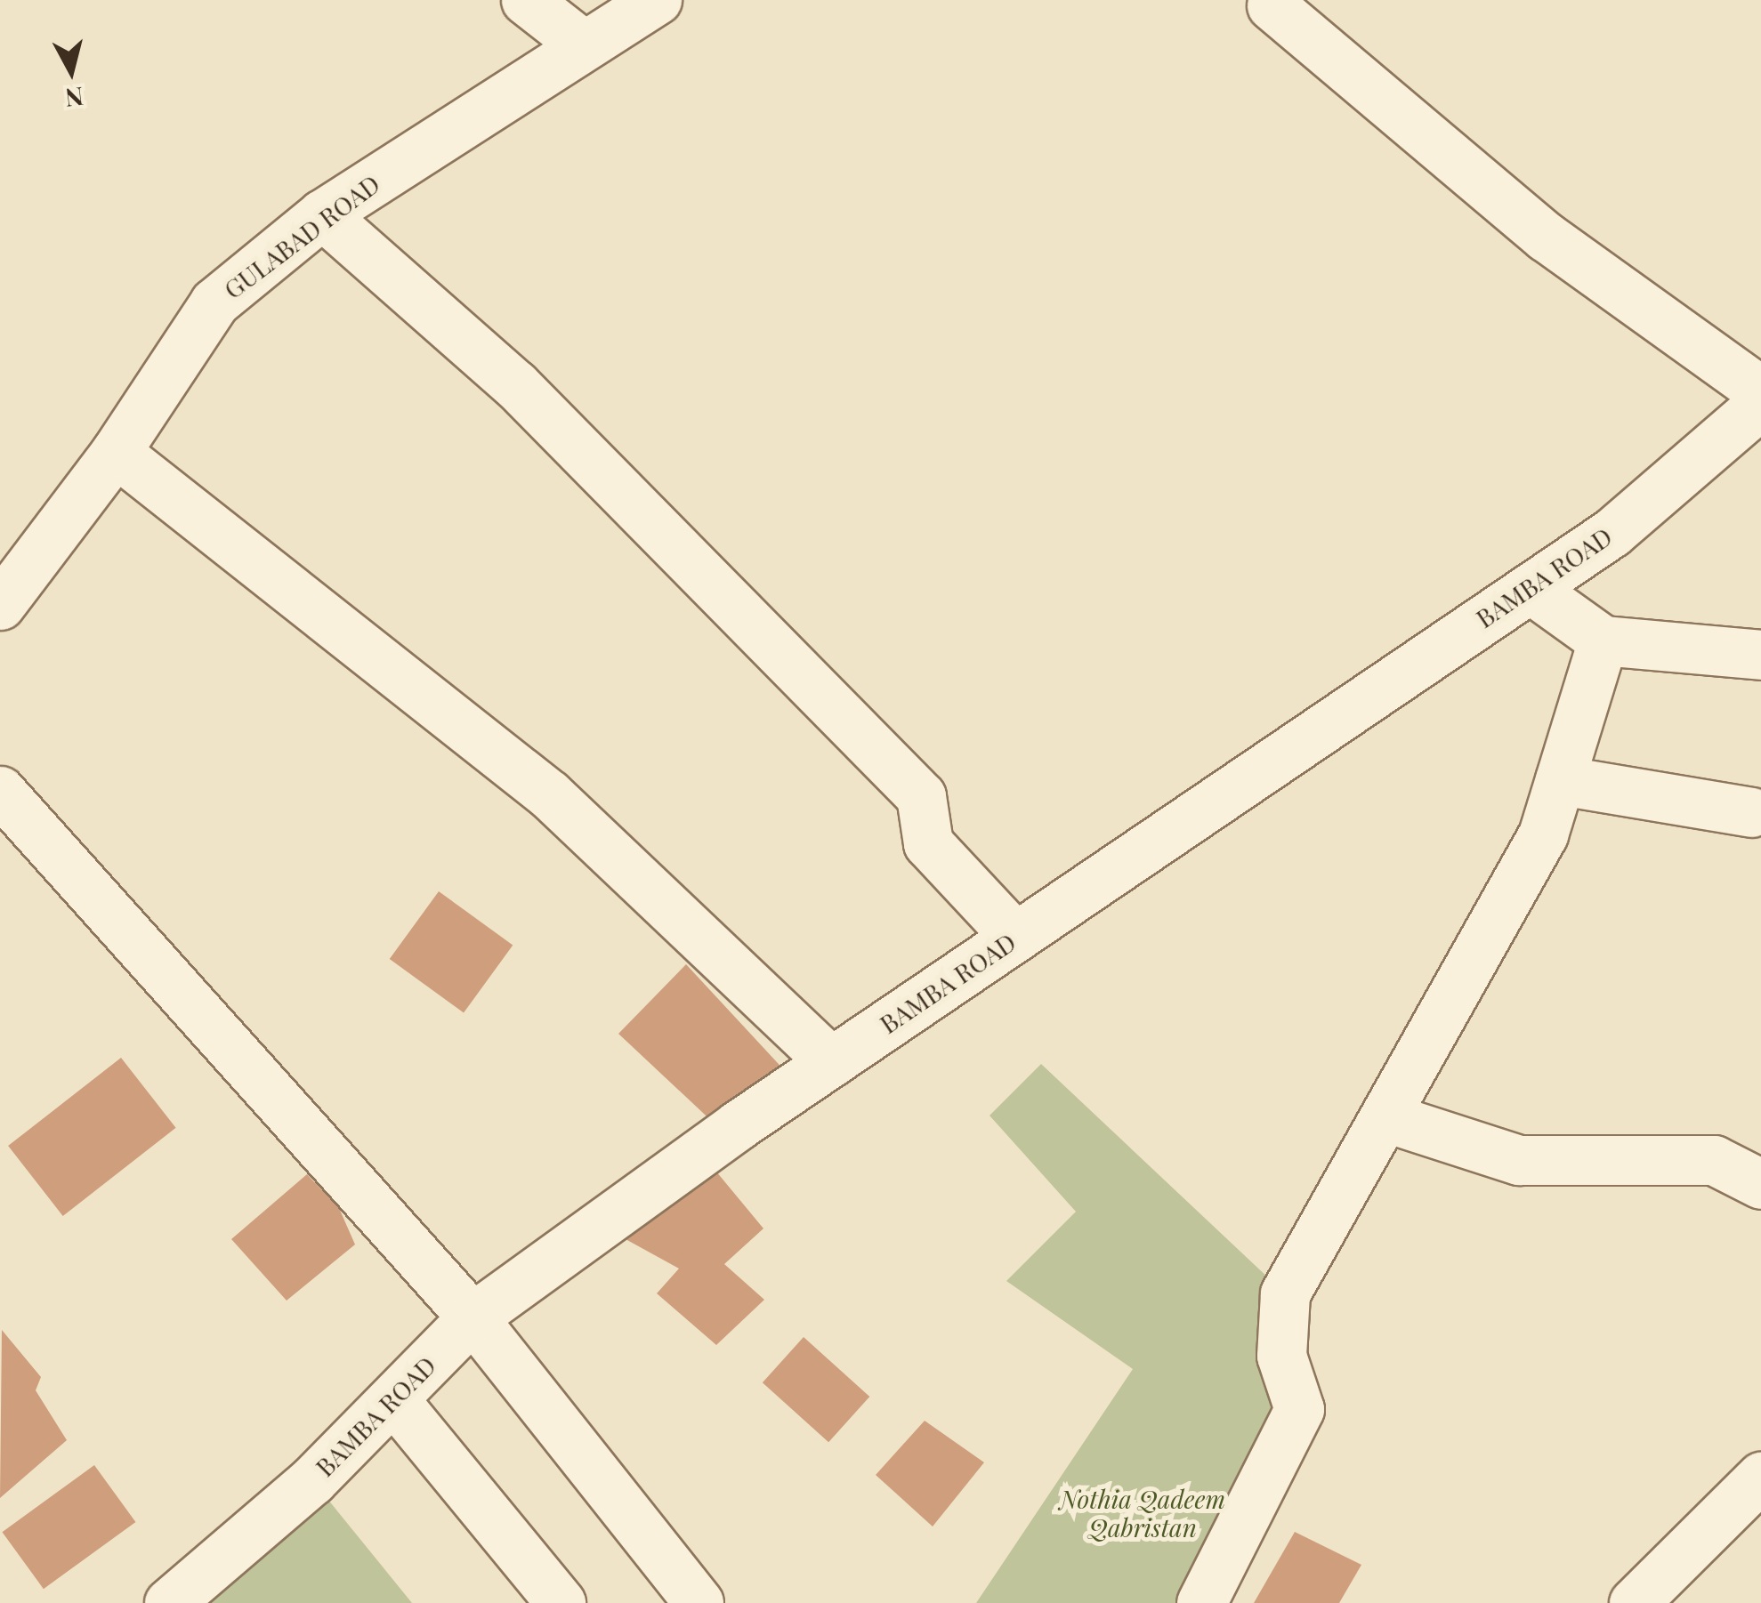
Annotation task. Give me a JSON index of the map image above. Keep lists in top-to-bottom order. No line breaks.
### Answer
{"streets":{"street":["GULABAD ROAD","BAMBA ROAD"]},"parks":["Nothia Qadeem Qabristan"],"north":"bottom"}
